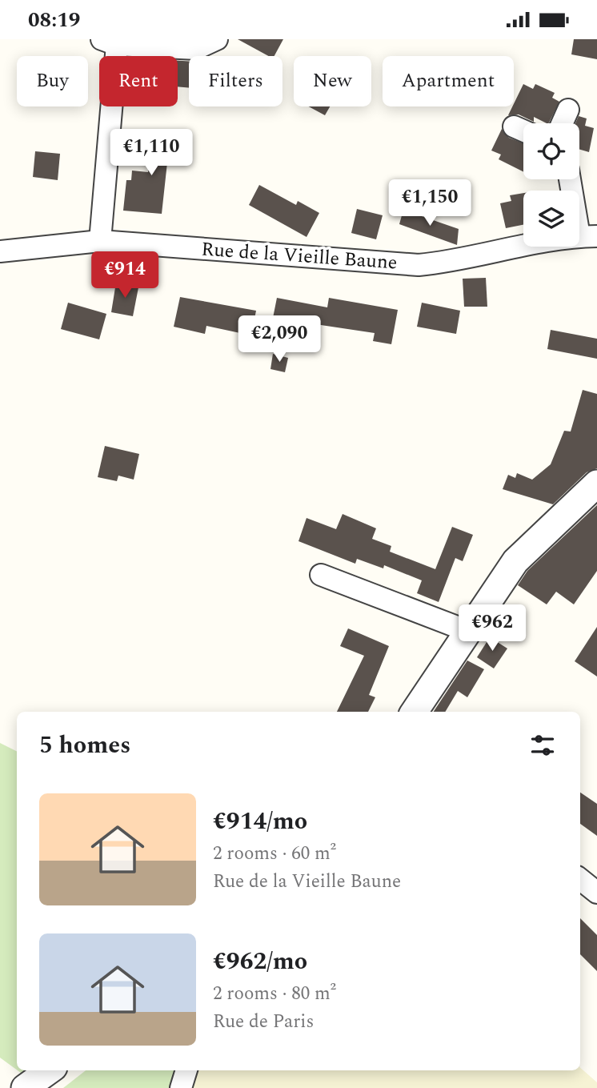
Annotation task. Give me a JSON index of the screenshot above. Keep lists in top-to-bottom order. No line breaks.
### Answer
{"streets":{"street":["Rue de la Vieille Baune"]},"page":{"status":"08:19","chip":["Buy","Rent","Filters","New","Apartment"],"price":["€1,110","€1,150","€914","€2,090","€962"],"heading":"5 homes","list":[{"name":"€914/mo","note":"2 rooms · 60 m² · Rue de la Vieille Baune"},{"name":"€962/mo","note":"2 rooms · 80 m² · Rue de Paris"}]}}
